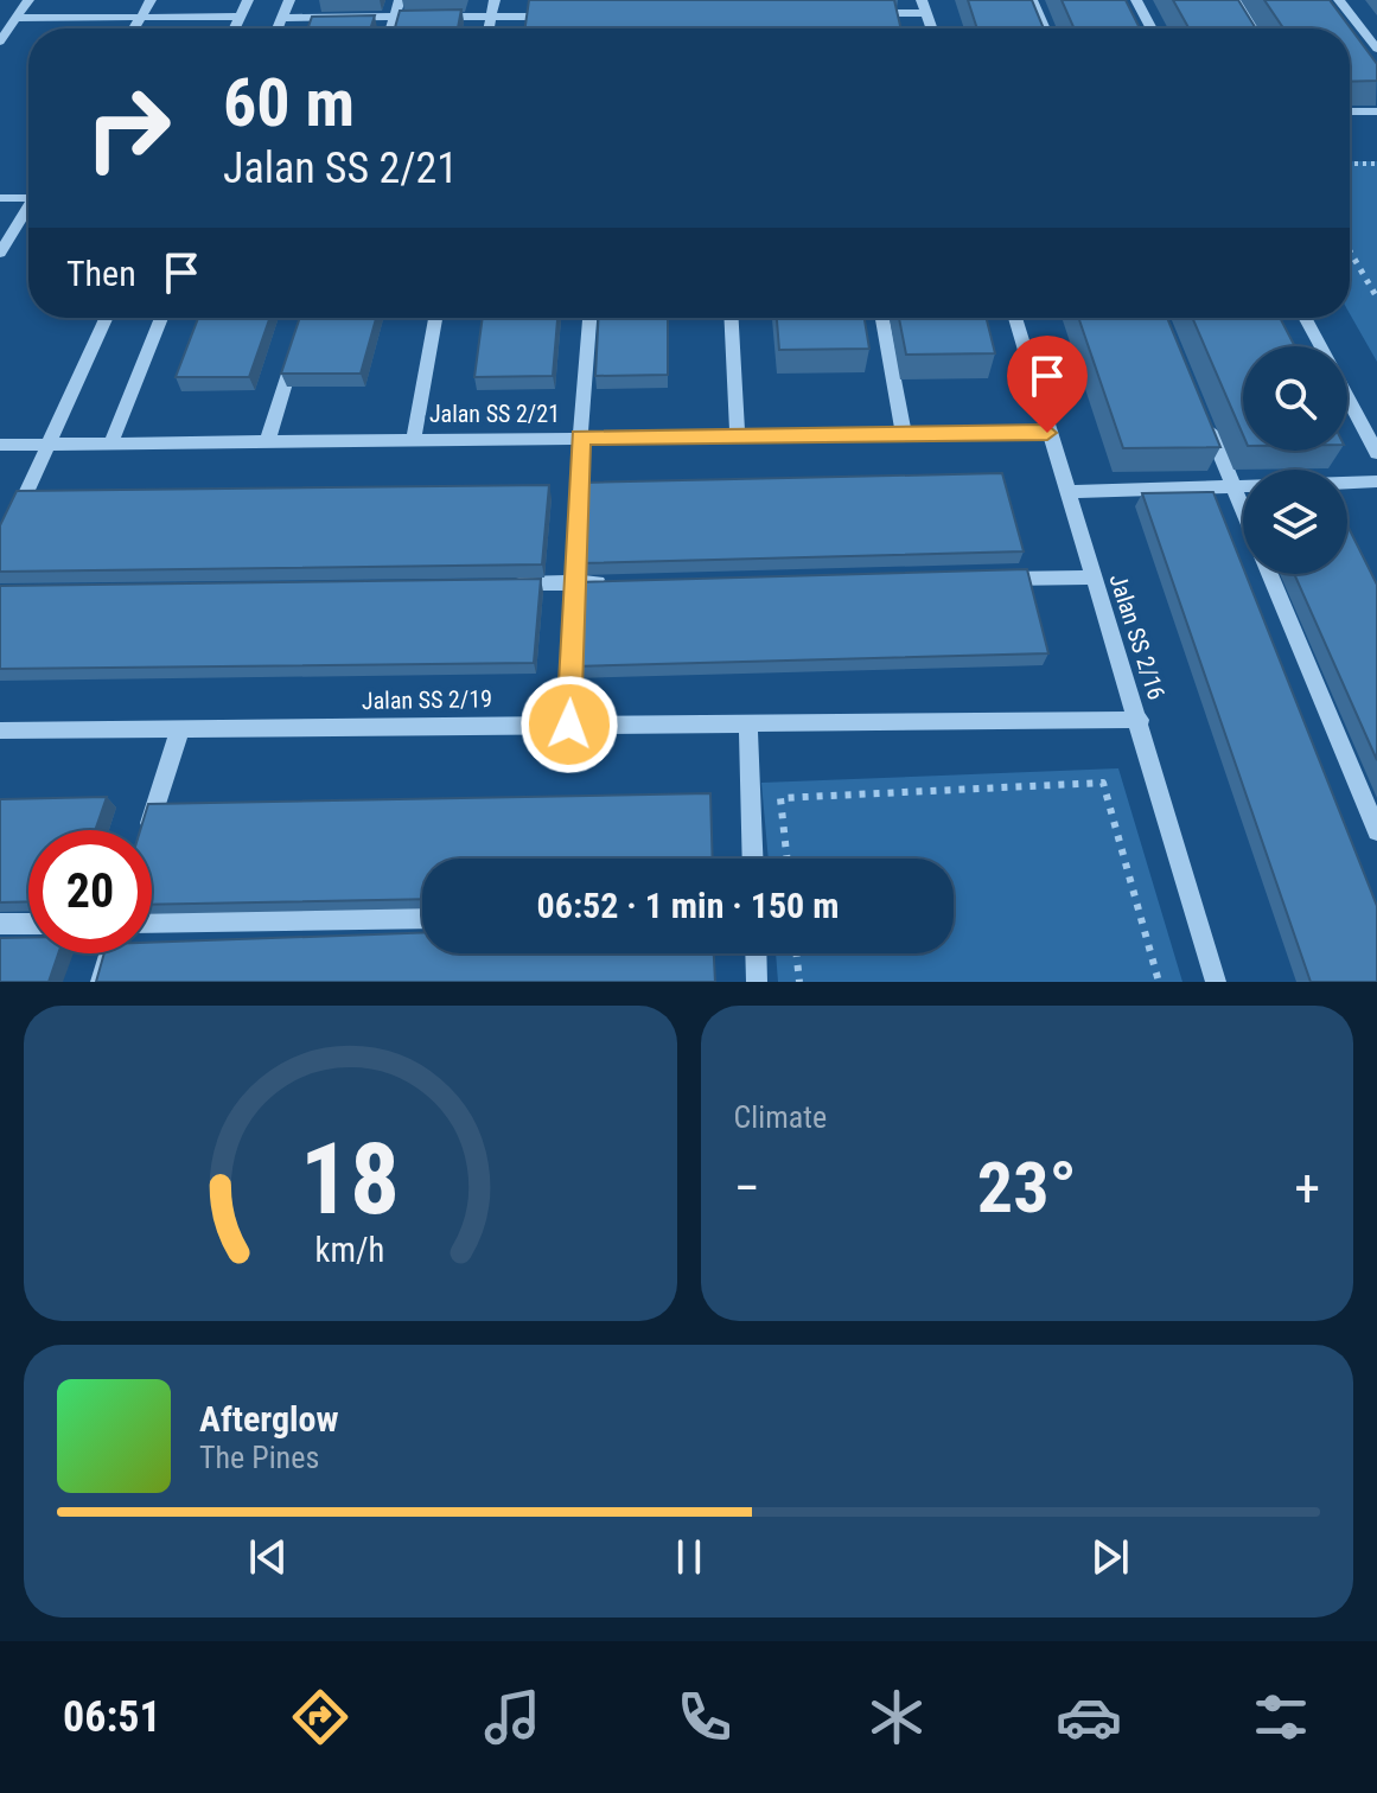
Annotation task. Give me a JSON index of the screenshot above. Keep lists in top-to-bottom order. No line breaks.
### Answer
{"streets":{"street":["Jalan SS 2/21","Jalan SS 2/16","Jalan SS 2/19"]},"crossings":[["Jalan SS 2/21","Jalan SS 2/16"],["Jalan SS 2/16","Jalan SS 2/19"]],"page":{"turn":["60 m","Jalan SS 2/21"],"then":"Then","limit":"20","trip":"06:52 · 1 min · 150 m","tile":"Climate","heat":["−","23°","+"],"song":["Afterglow","The Pines"],"tabs":"06:51","gauge":["18","km/h"]}}
